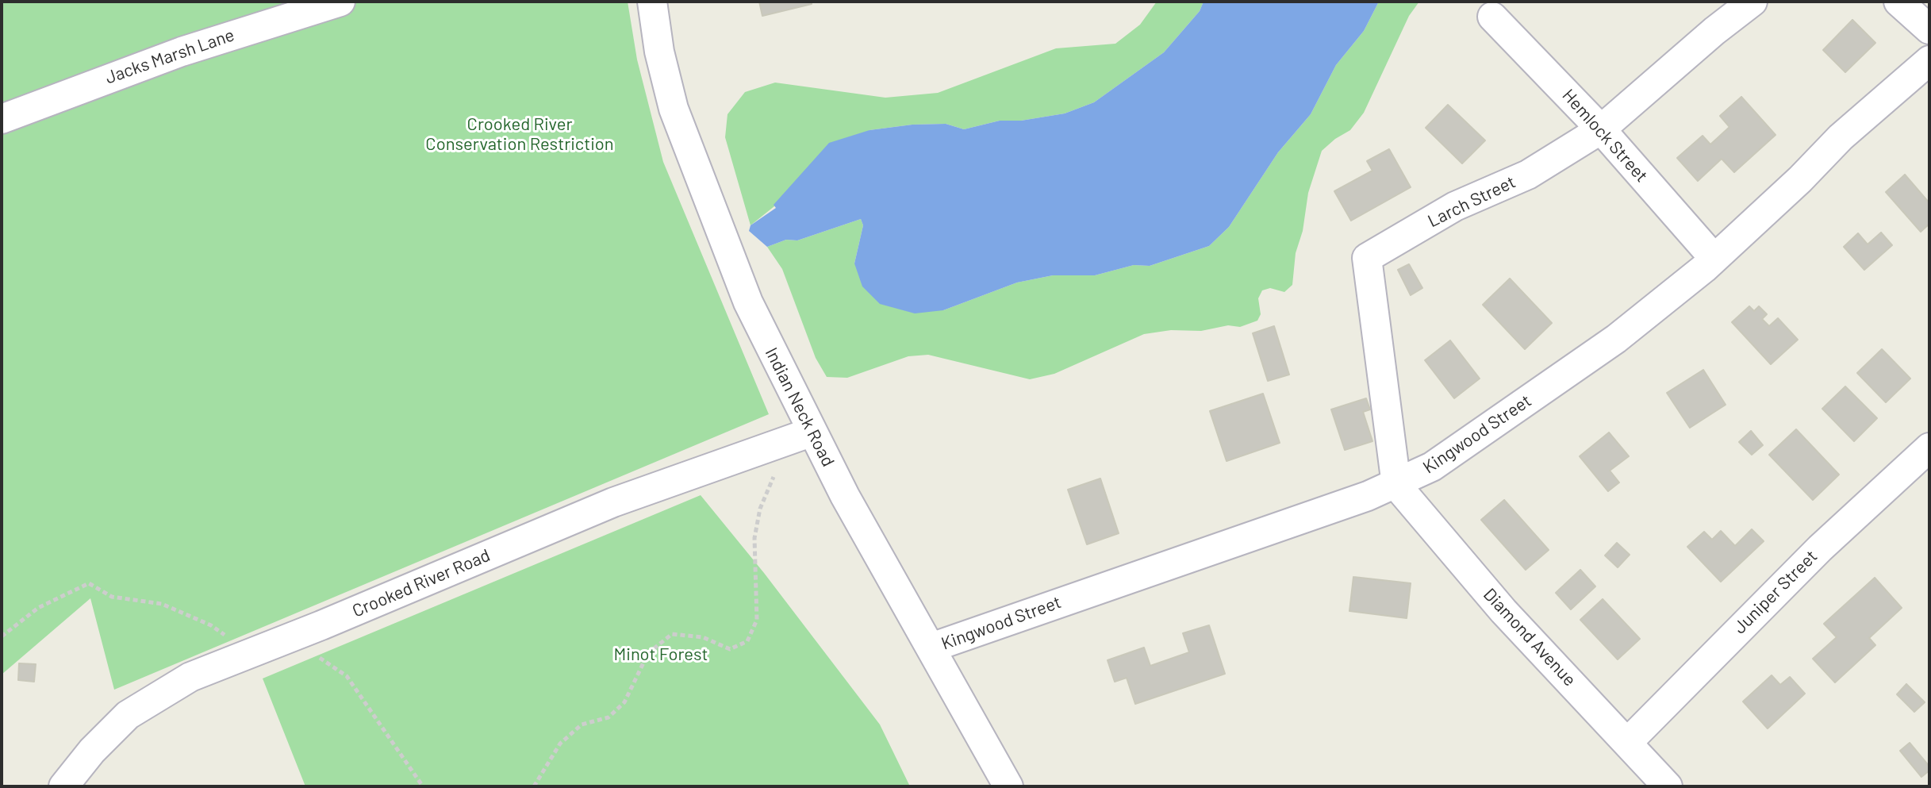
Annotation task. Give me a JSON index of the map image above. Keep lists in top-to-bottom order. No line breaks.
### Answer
{"streets":{"street":["Jacks Marsh Lane","Hemlock Street","Larch Street","Indian Neck Road","Kingwood Street","Crooked River Road","Juniper Street","Diamond Avenue"]},"crossings":[["Hemlock Street","Larch Street"],["Hemlock Street","Kingwood Street"],["Larch Street","Kingwood Street"],["Larch Street","Diamond Avenue"],["Indian Neck Road","Kingwood Street"],["Indian Neck Road","Crooked River Road"],["Kingwood Street","Diamond Avenue"],["Juniper Street","Diamond Avenue"]],"parks":["Crooked River Conservation Restriction","Minot Forest"]}
